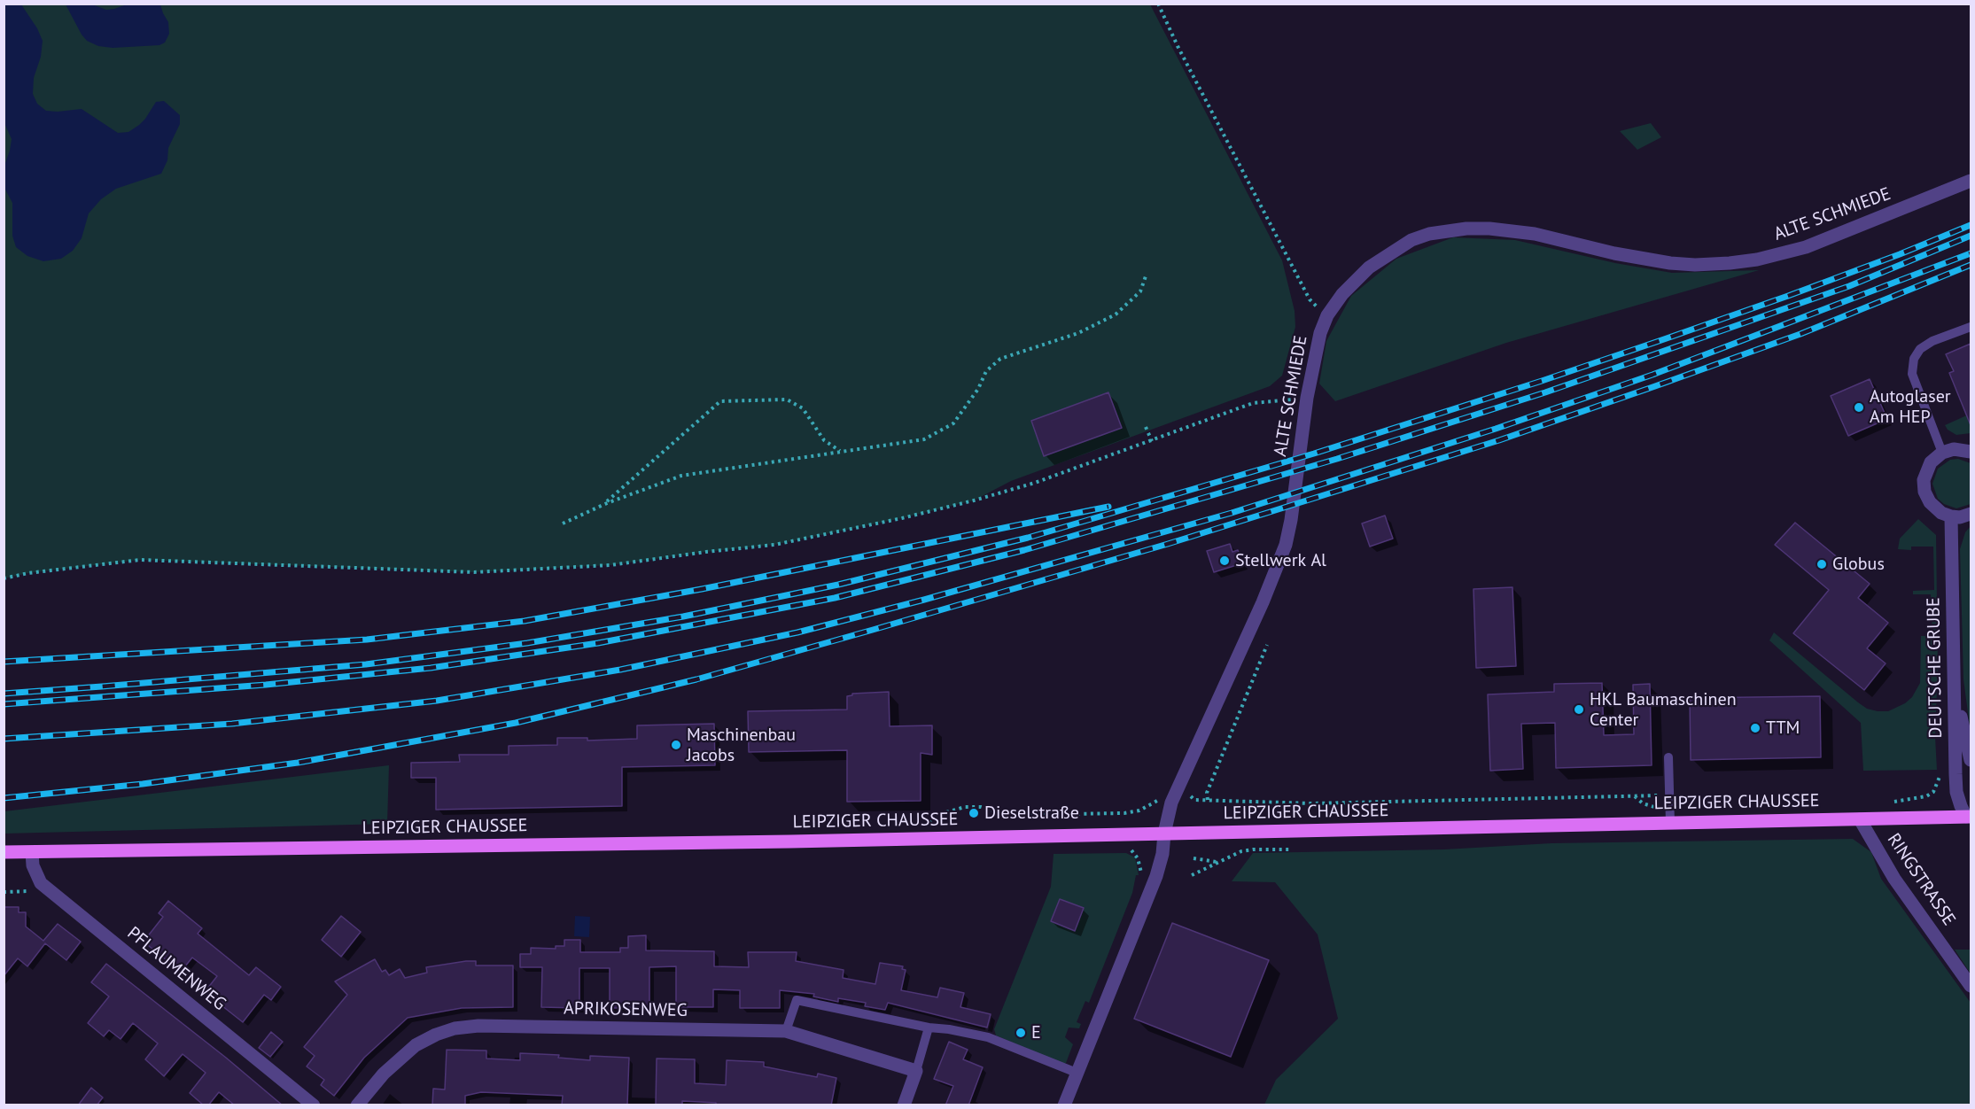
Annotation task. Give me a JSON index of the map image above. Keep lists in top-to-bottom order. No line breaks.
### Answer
{"streets":{"main road":["LEIPZIGER CHAUSSEE"],"street":["ALTE SCHMIEDE","DEUTSCHE GRUBE","RINGSTRASSE","PFLAUMENWEG","APRIKOSENWEG"]},"crossings":[["ALTE SCHMIEDE","LEIPZIGER CHAUSSEE"],["DEUTSCHE GRUBE","LEIPZIGER CHAUSSEE"],["LEIPZIGER CHAUSSEE","RINGSTRASSE"],["LEIPZIGER CHAUSSEE","PFLAUMENWEG"]],"places":["Autoglaser Am HEP","Stellwerk Al","Globus","HKL Baumaschinen Center","TTM","Maschinenbau Jacobs","Dieselstraße","E"]}
